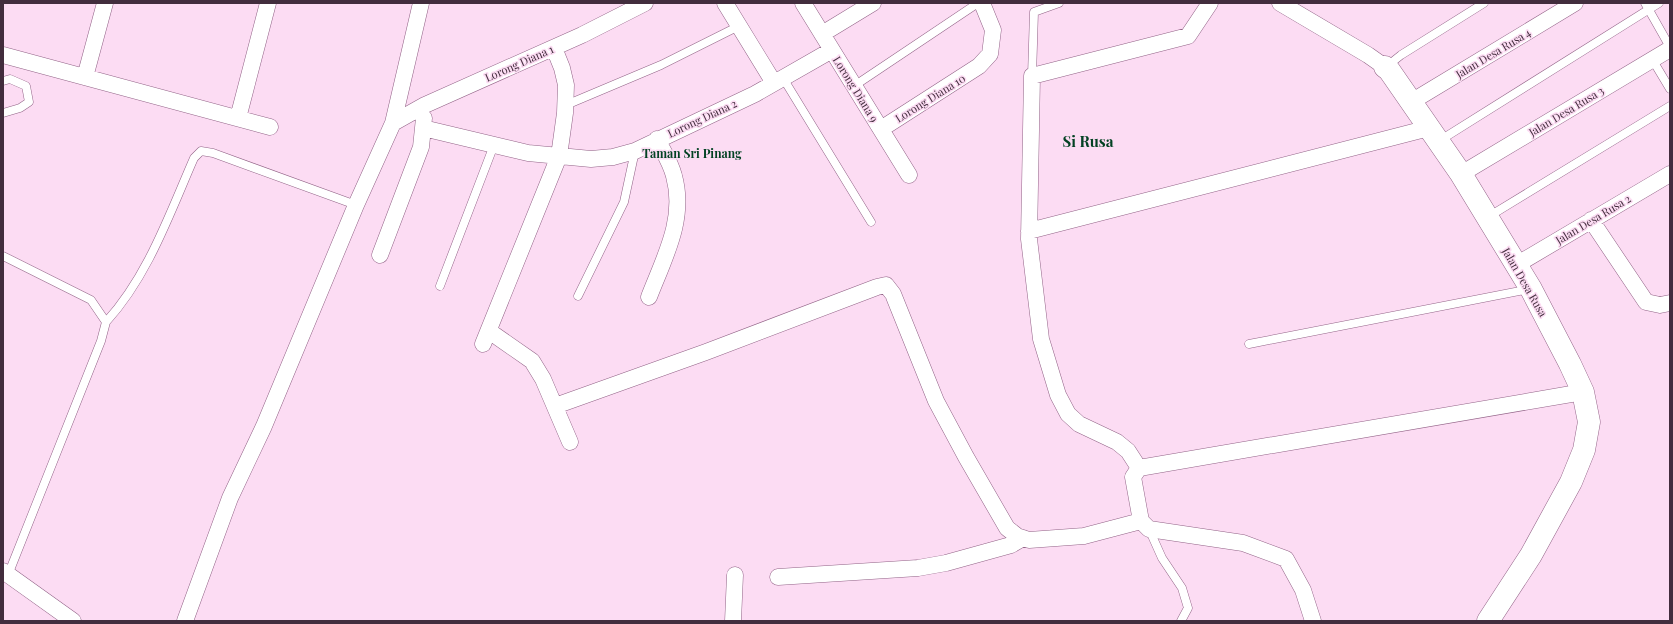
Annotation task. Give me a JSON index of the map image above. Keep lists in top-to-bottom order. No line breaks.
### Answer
{"streets":{"street":["Jalan Desa Rusa 4","Lorong Diana 1","Lorong Diana 9","Lorong Diana 10","Jalan Desa Rusa 3","Lorong Diana 2","Jalan Desa Rusa 2","Jalan Desa Rusa"]},"crossings":[["Jalan Desa Rusa 4","Jalan Desa Rusa"],["Lorong Diana 9","Lorong Diana 10"],["Lorong Diana 9","Lorong Diana 2"],["Jalan Desa Rusa 3","Jalan Desa Rusa"],["Jalan Desa Rusa 2","Jalan Desa Rusa"]],"districts":["Si Rusa","Taman Sri Pinang"]}
